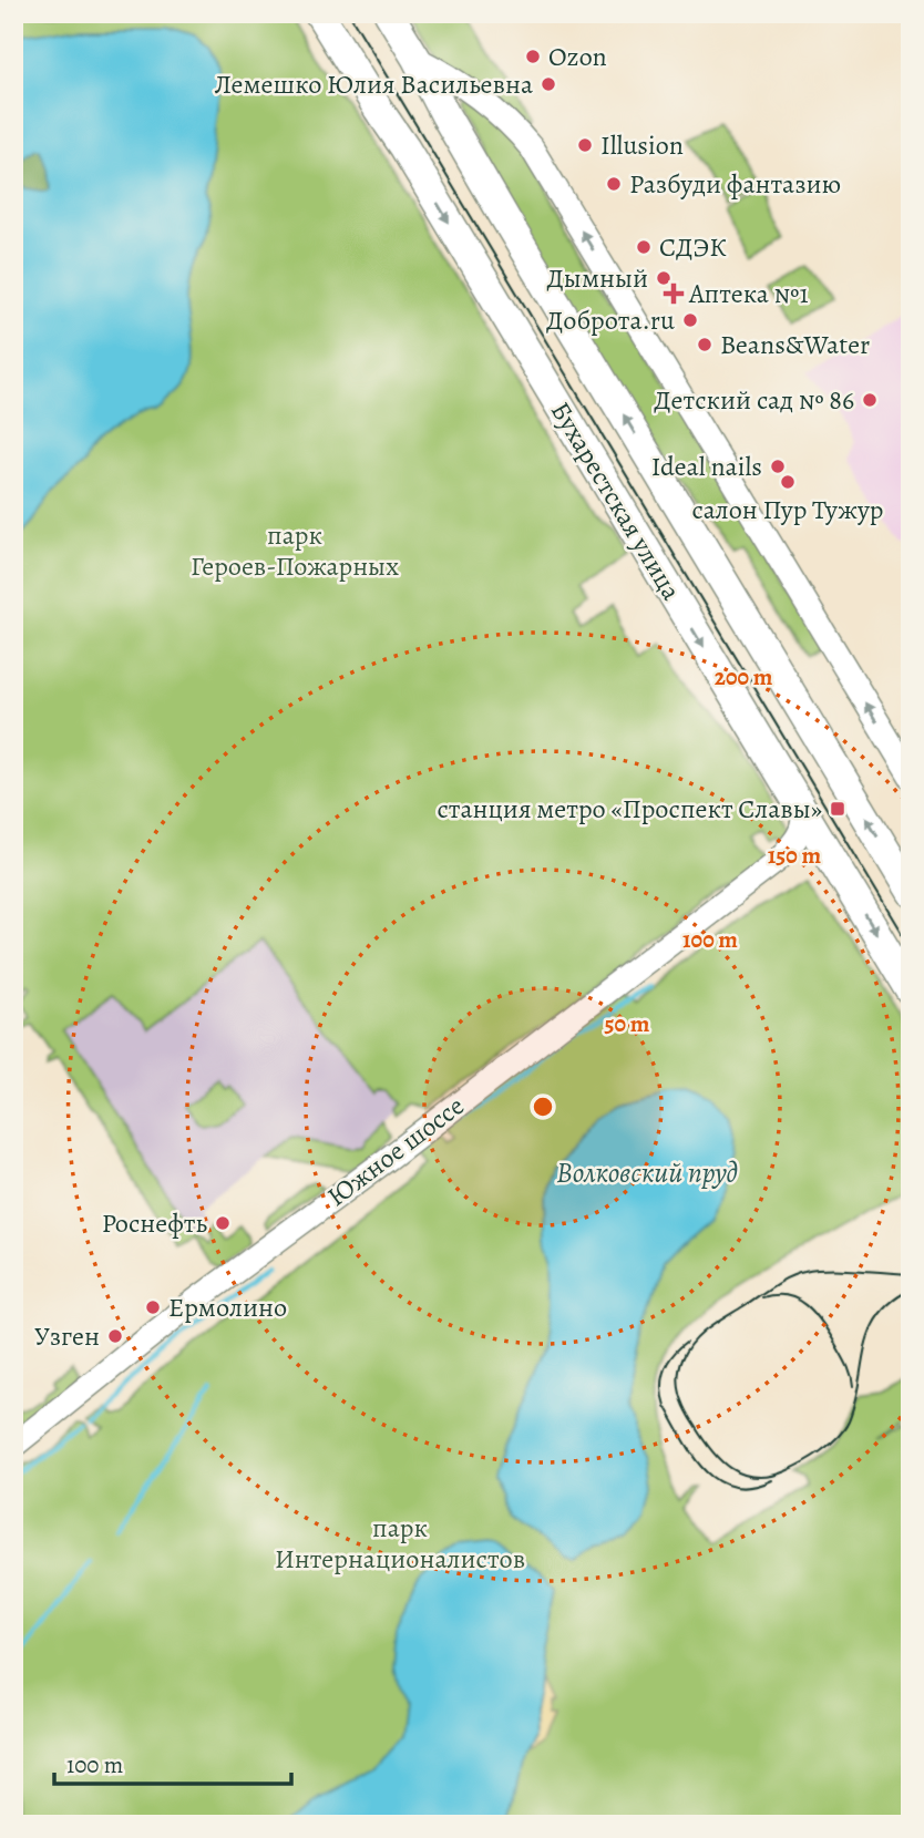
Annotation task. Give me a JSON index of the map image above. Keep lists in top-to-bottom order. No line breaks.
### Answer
{"streets":{"main road":["Бухарестская улица"],"street":["Южное шоссе"]},"crossings":[["Бухарестская улица","Южное шоссе"]],"water":["Волковский пруд"],"parks":["парк Героев-Пожарных","парк Интернационалистов"],"places":{"other":["Ozon","Лемешко Юлия Васильевна","Illusion","Разбуди фантазию","СДЭК","Дымный","Доброта.ru","Beans&Water","Детский сад № 86","Ideal nails","салон Пур Тужур","Роснефть","Ермолино","Узген"],"health":["Аптека №1"],"transit":["станция метро «Проспект Славы»"]},"scale_bar":"100 m","rings":["200 m","150 m","100 m","50 m"]}
